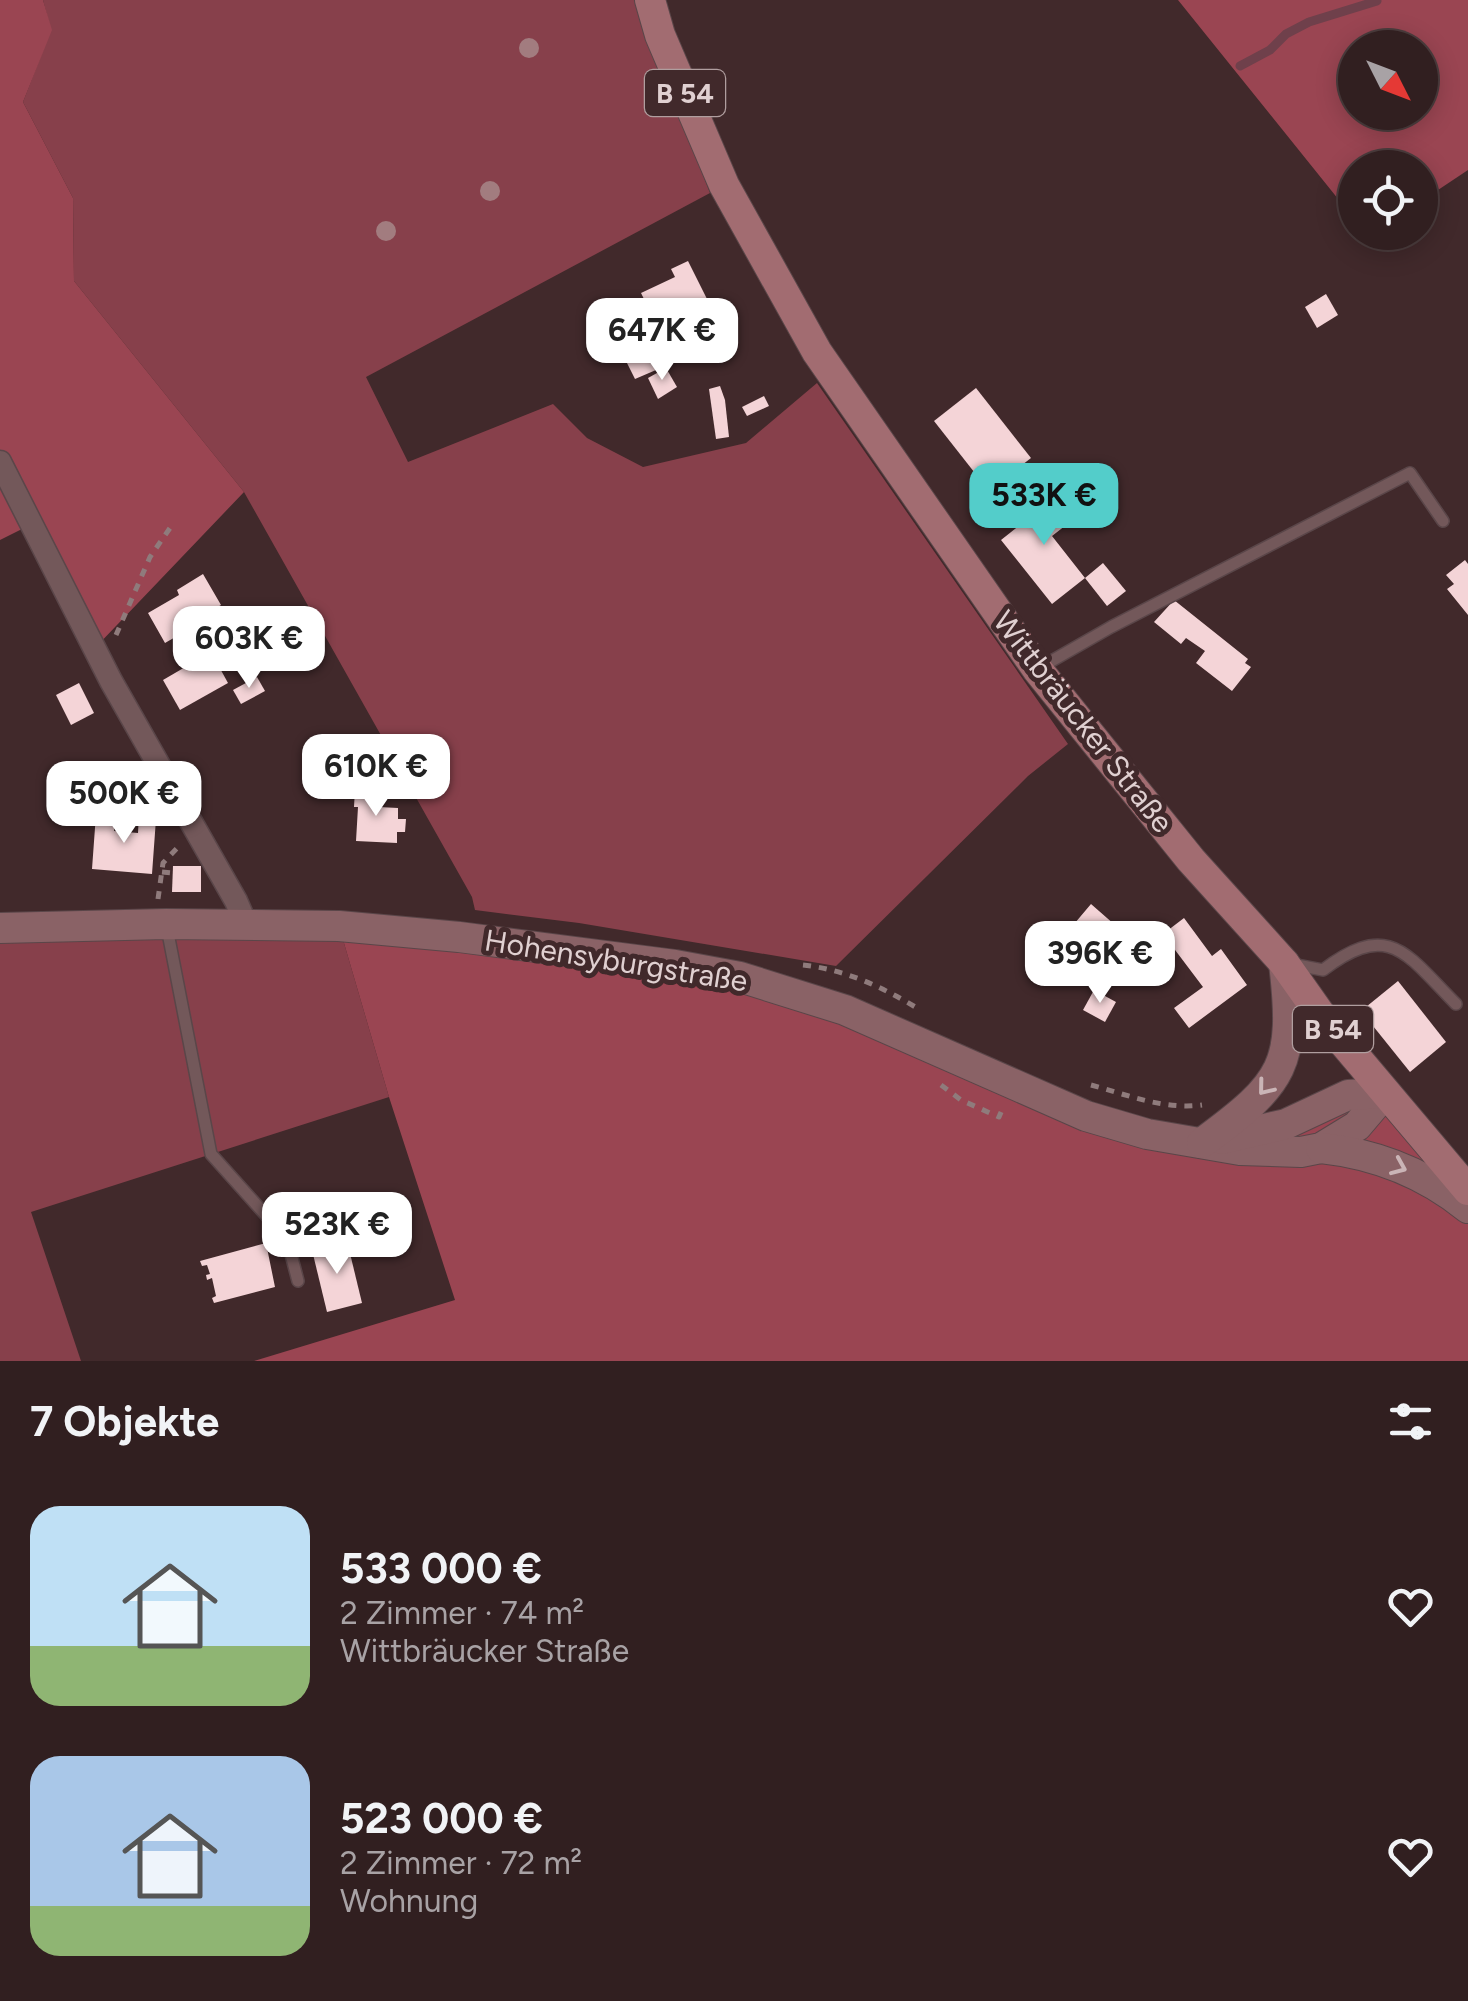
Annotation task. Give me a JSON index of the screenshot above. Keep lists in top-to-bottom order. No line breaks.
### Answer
{"streets":{"main road":["B 54","Wittbräucker Straße","Hohensyburgstraße"]},"crossings":[["B 54","Wittbräucker Straße"],["B 54","Hohensyburgstraße"],["Wittbräucker Straße","Hohensyburgstraße"]],"north":"bottom right","page":{"price":["647K €","533K €","603K €","610K €","500K €","396K €","523K €"],"heading":"7 Objekte","list":[{"name":"533 000 €","note":"2 Zimmer · 74 m² · Wittbräucker Straße"},{"name":"523 000 €","note":"2 Zimmer · 72 m² · Wohnung"}]}}
